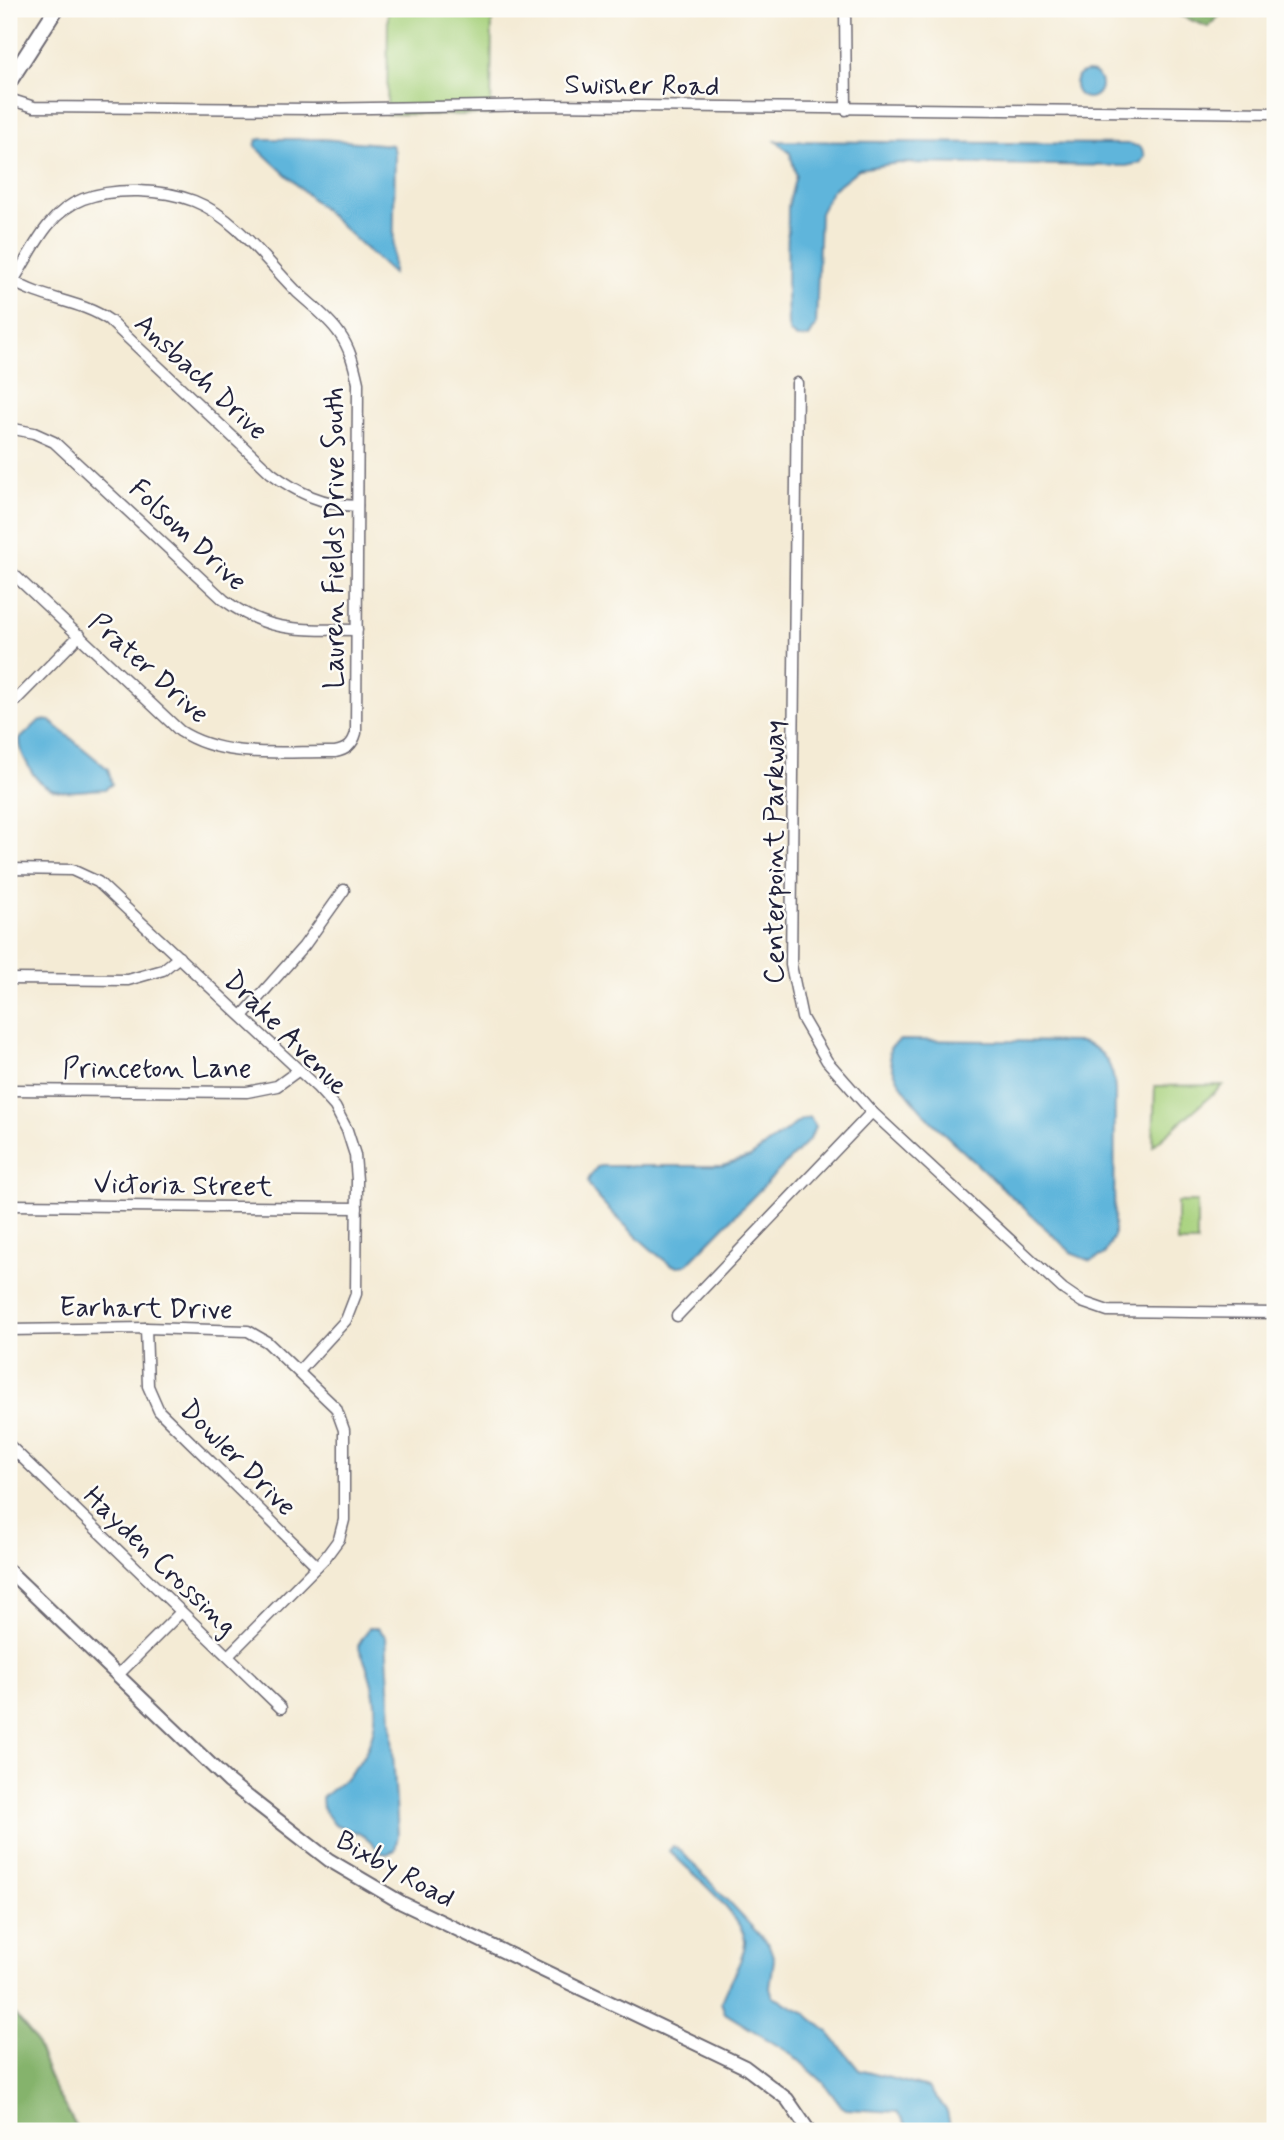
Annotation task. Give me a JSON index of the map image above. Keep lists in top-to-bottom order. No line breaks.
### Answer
{"streets":{"street":["Swisher Road","Ansbach Drive","Folsom Drive","Lauren Fields Drive South","Prater Drive","Centerpoint Parkway","Drake Avenue","Princeton Lane","Victoria Street","Earhart Drive","Dowler Drive","Hayden Crossing","Bixby Road"]},"crossings":[["Ansbach Drive","Lauren Fields Drive South"],["Folsom Drive","Lauren Fields Drive South"],["Lauren Fields Drive South","Prater Drive"],["Drake Avenue","Princeton Lane"],["Drake Avenue","Victoria Street"],["Drake Avenue","Earhart Drive"],["Earhart Drive","Dowler Drive"],["Earhart Drive","Hayden Crossing"]]}
